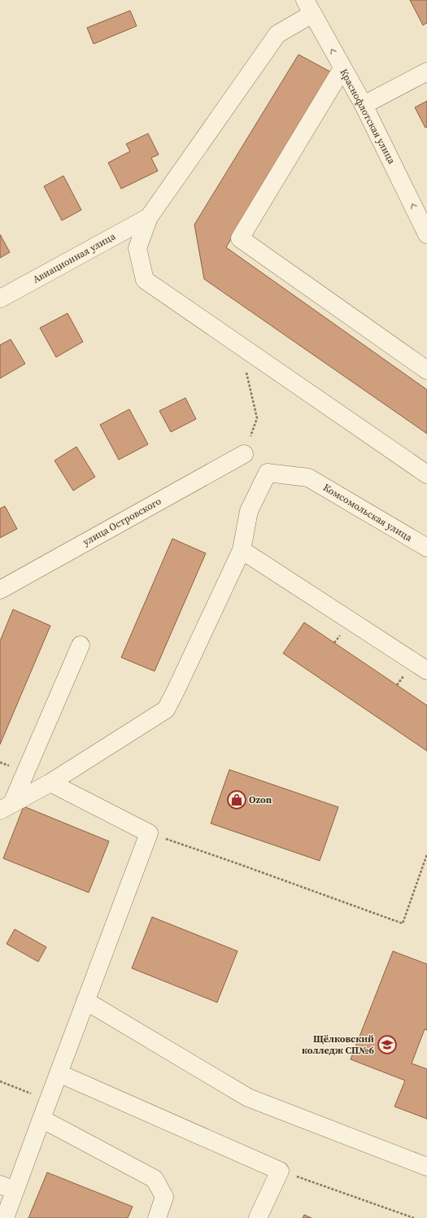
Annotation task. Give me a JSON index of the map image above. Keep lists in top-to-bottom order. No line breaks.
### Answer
{"streets":{"street":["Краснофлотская улица","Авиационная улица","Комсомольская улица","улица Островского"]},"one_way":["Краснофлотская улица"],"places":{"shop":["Ozon"],"school or university":["Щёлковский колледж СП№6"]}}
